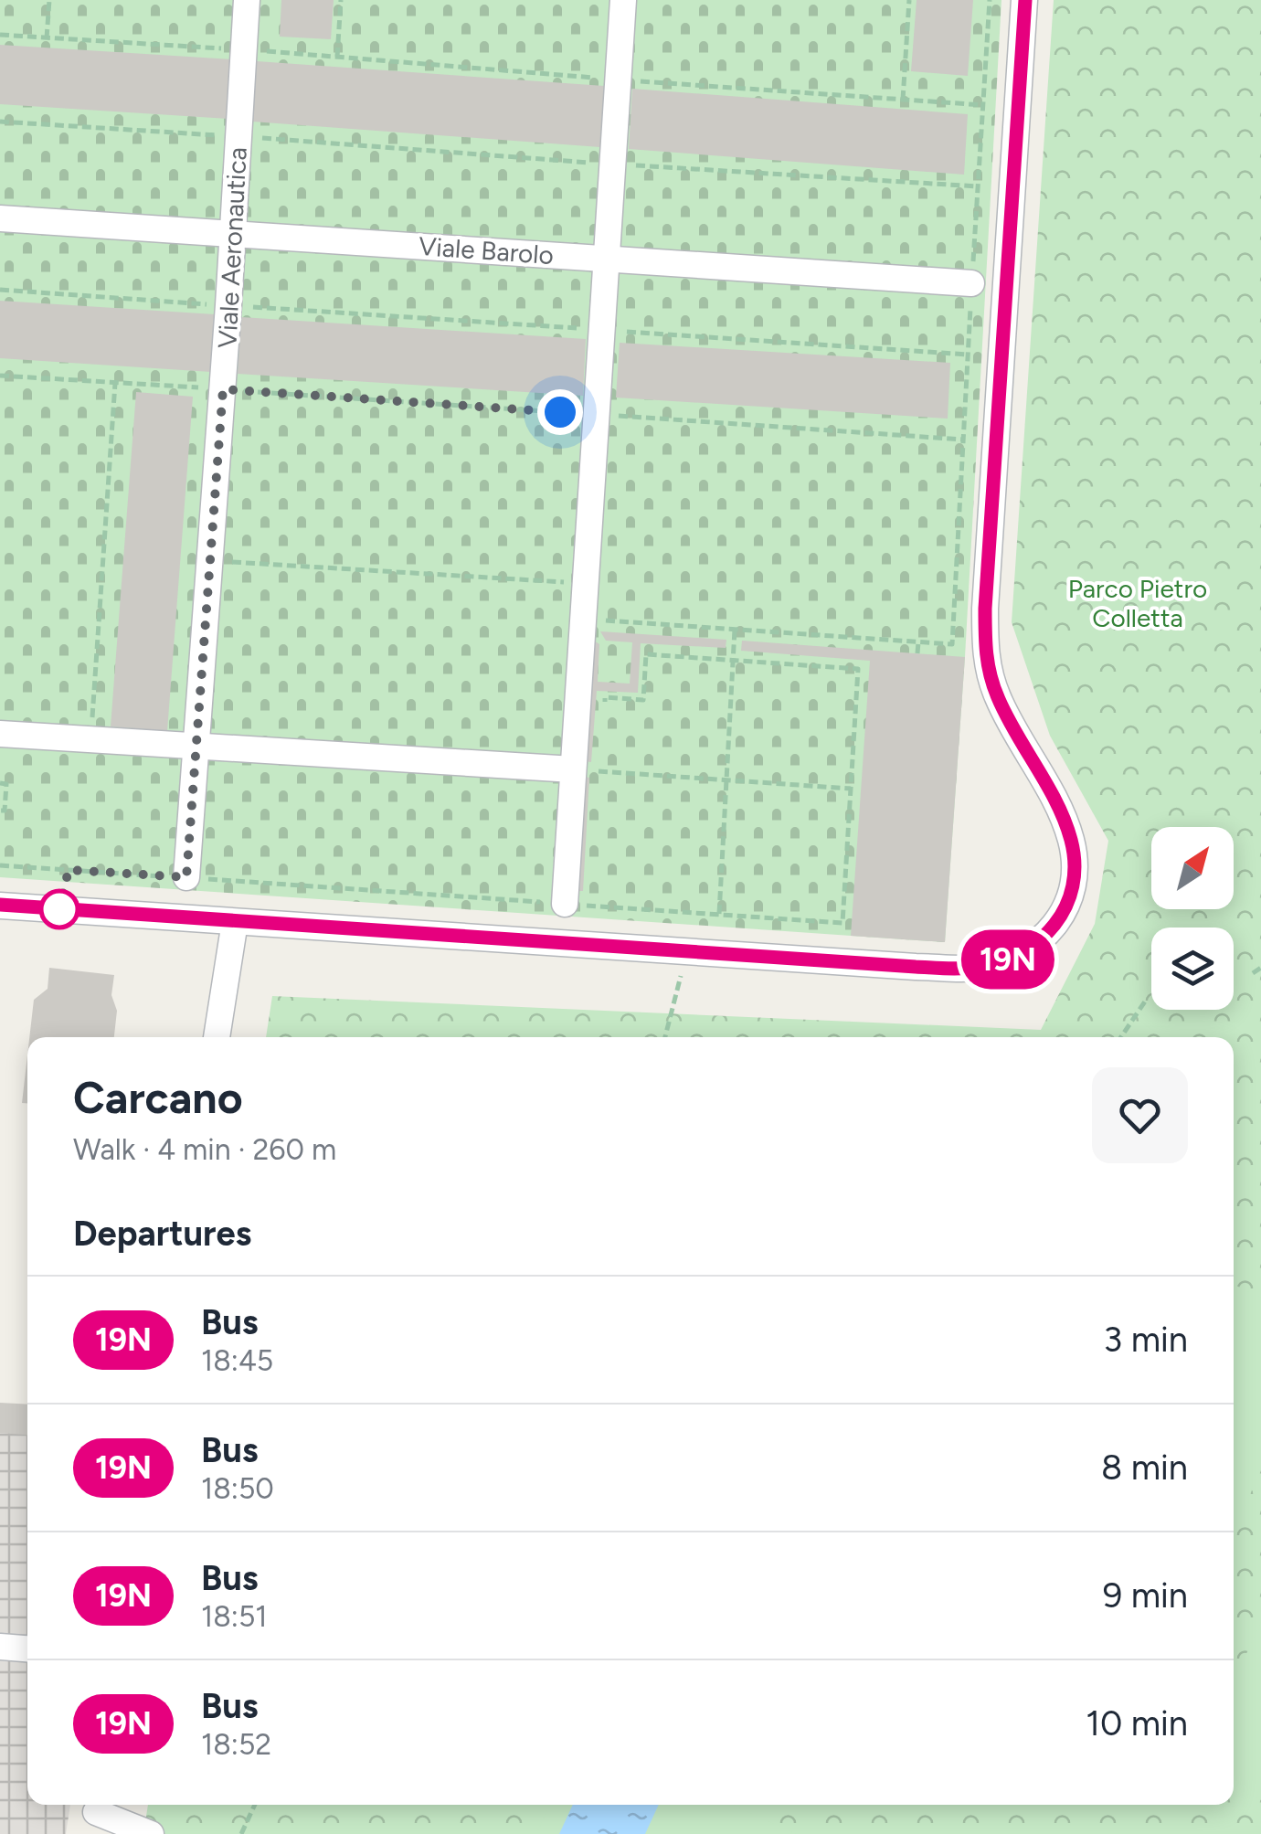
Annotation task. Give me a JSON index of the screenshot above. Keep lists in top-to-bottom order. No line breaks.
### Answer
{"streets":{"street":["Viale Aeronautica","Viale Barolo"]},"crossings":[["Viale Aeronautica","Viale Barolo"]],"parks":["Parco Pietro Colletta"],"lines":["bus line 19N"],"north":"top right","page":{"on_map":"19N","heading":[["Carcano","Walk · 4 min · 260 m"],"Departures"],"list":[{"mark":"19N","name":"Bus","note":"18:45","value":"3 min"},{"mark":"19N","name":"Bus","note":"18:50","value":"8 min"},{"mark":"19N","name":"Bus","note":"18:51","value":"9 min"},{"mark":"19N","name":"Bus","note":"18:52","value":"10 min"}]}}
